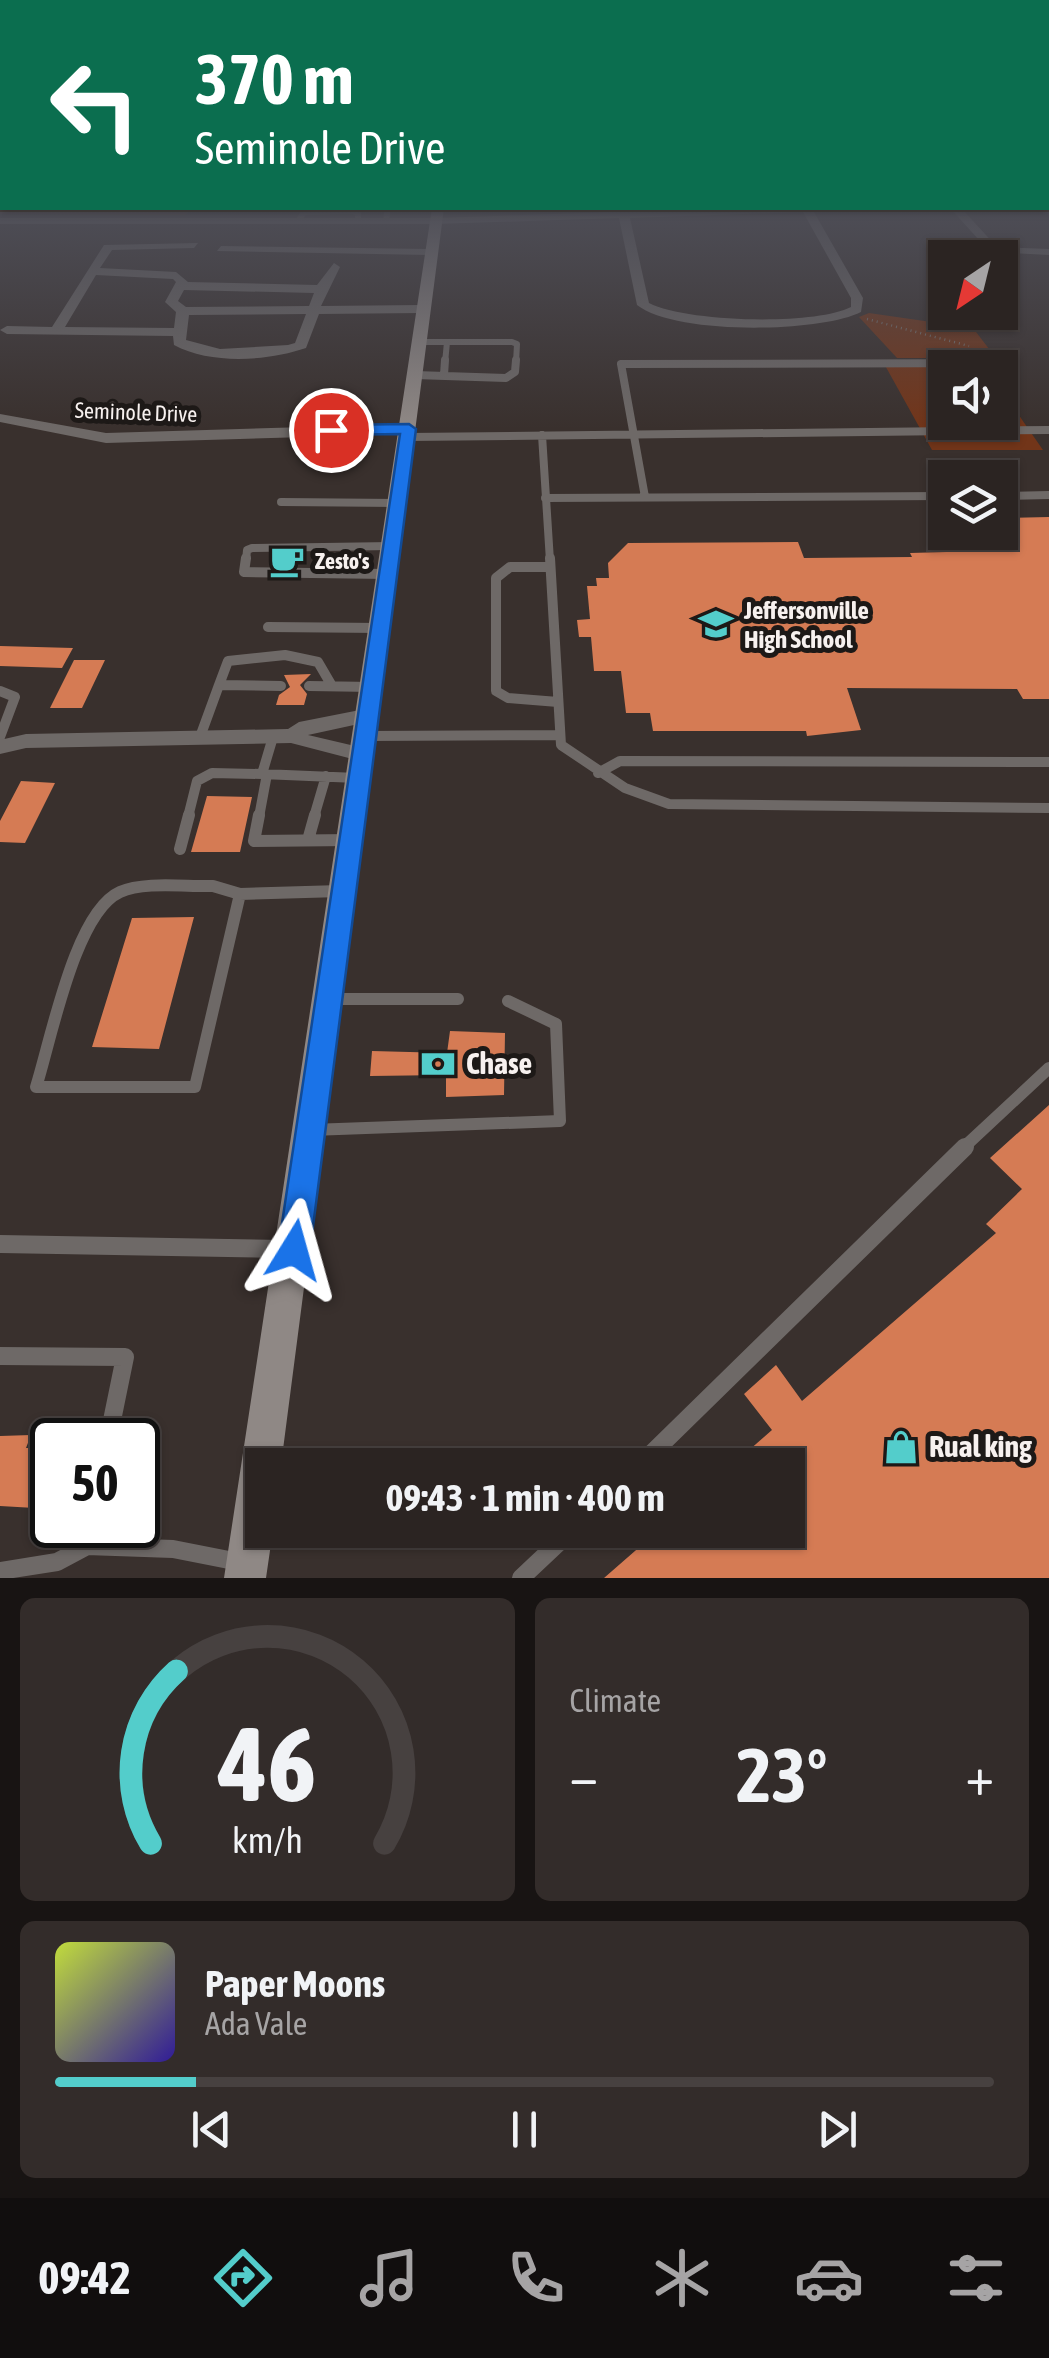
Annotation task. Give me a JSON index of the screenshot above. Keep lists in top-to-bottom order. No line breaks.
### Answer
{"streets":{"street":["Seminole Drive"]},"places":{"cafe":["Zesto's"],"school or university":["Jeffersonville High School"],"bank":["Chase"],"shop":["Rual king"]},"north":"bottom left","page":{"turn":["370 m","Seminole Drive"],"limit":"50","trip":"09:43 · 1 min · 400 m","tile":"Climate","heat":["−","23°","+"],"song":["Paper Moons","Ada Vale"],"tabs":"09:42","gauge":["46","km/h"]}}
